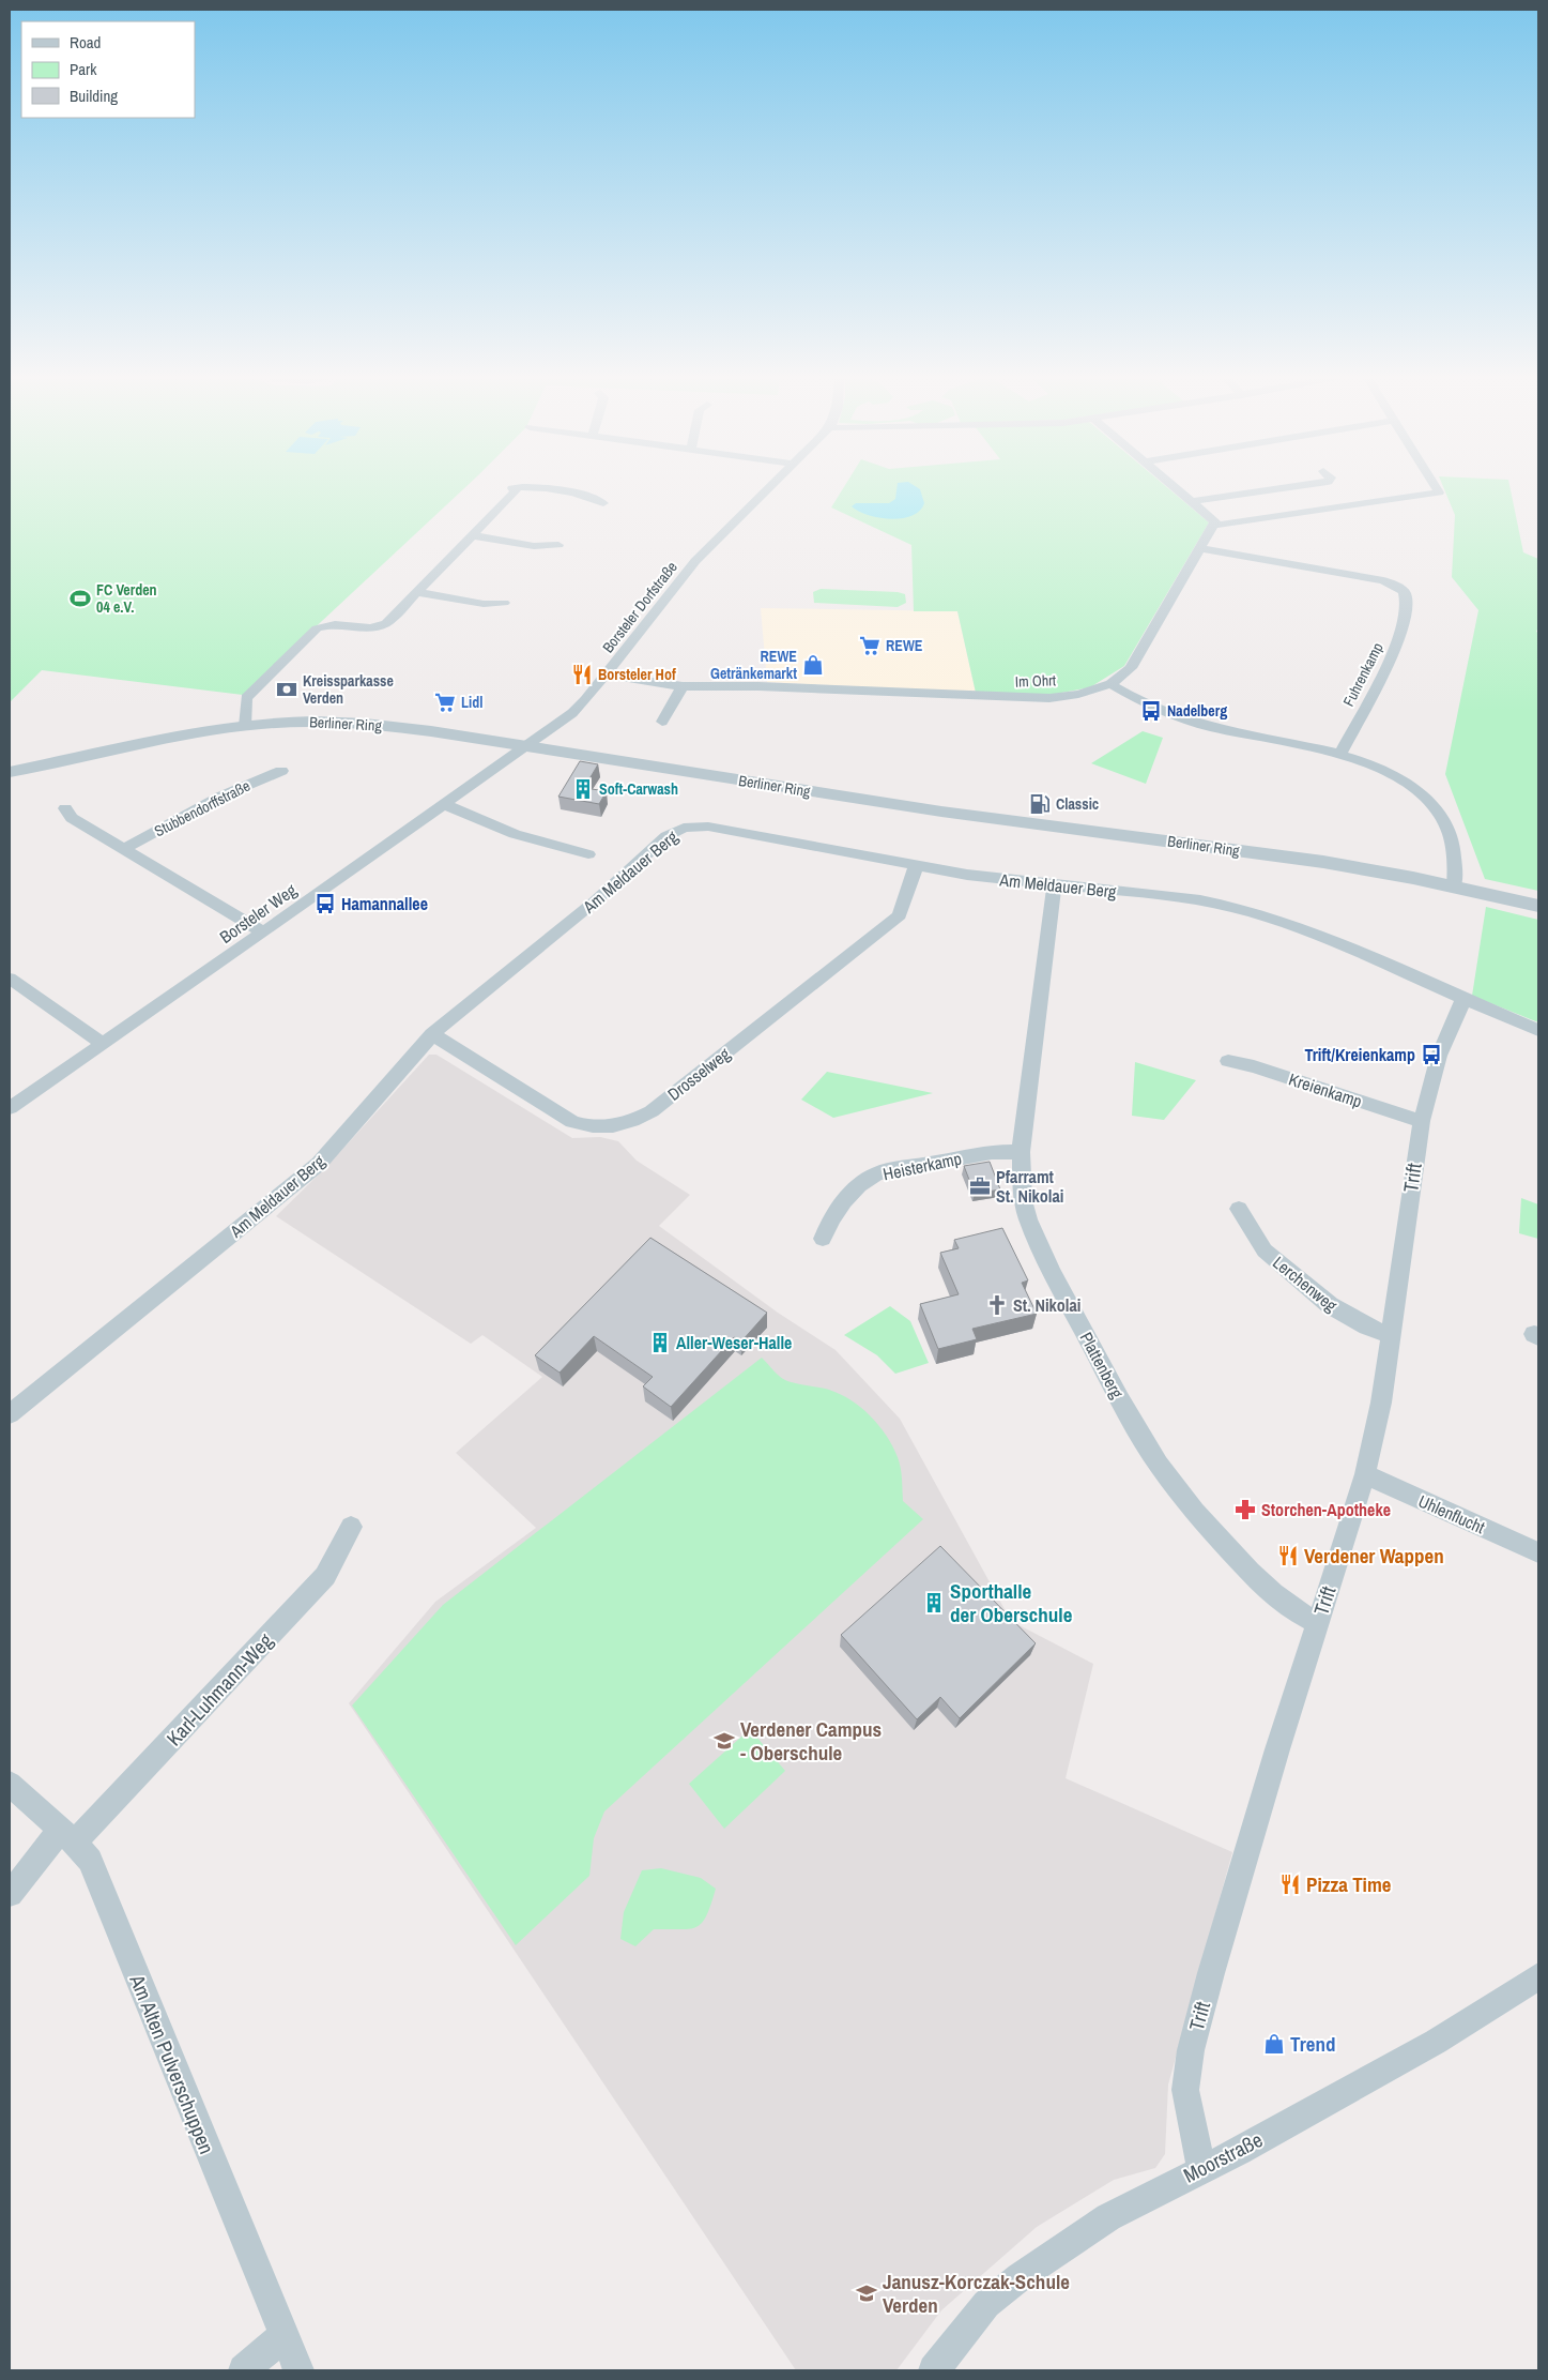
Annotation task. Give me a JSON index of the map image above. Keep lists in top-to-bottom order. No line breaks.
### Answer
{"streets":{"street":["Borsteler Dorfstraße","Fuhrenkamp","Im Ohrt","Berliner Ring","Stubbendorffstraße","Am Meldauer Berg","Borsteler Weg","Drosselweg","Kreienkamp","Heisterkamp","Trift","Lerchenweg","Plattenberg","Uhlenflucht","Karl-Luhmann-Weg","Am Alten Pulverschuppen","Moorstraße"]},"crossings":[["Borsteler Dorfstraße","Im Ohrt"],["Borsteler Dorfstraße","Berliner Ring"],["Borsteler Dorfstraße","Borsteler Weg"],["Fuhrenkamp","Im Ohrt"],["Berliner Ring","Borsteler Weg"],["Am Meldauer Berg","Drosselweg"],["Am Meldauer Berg","Trift"],["Am Meldauer Berg","Plattenberg"],["Kreienkamp","Trift"],["Heisterkamp","Plattenberg"],["Trift","Lerchenweg"],["Trift","Plattenberg"],["Trift","Uhlenflucht"],["Trift","Moorstraße"],["Karl-Luhmann-Weg","Am Alten Pulverschuppen"]],"places":{"sports":["FC Verden 04 e.V."],"supermarket":["REWE","Lidl"],"shop":["REWE Getränkemarkt","Trend"],"restaurant":["Borsteler Hof","Verdener Wappen","Pizza Time"],"bank":["Kreissparkasse Verden"],"bus stop":["Nadelberg","Hamannallee","Trift/Kreienkamp"],"building":["Soft-Carwash","Aller-Weser-Halle","Sporthalle der Oberschule"],"fuel station":["Classic"],"office":["Pfarramt St. Nikolai"],"church":["St. Nikolai"],"pharmacy":["Storchen-Apotheke"],"school or university":["Verdener Campus - Oberschule","Janusz-Korczak-Schule Verden"]},"legend":["Road","Park","Building"]}
